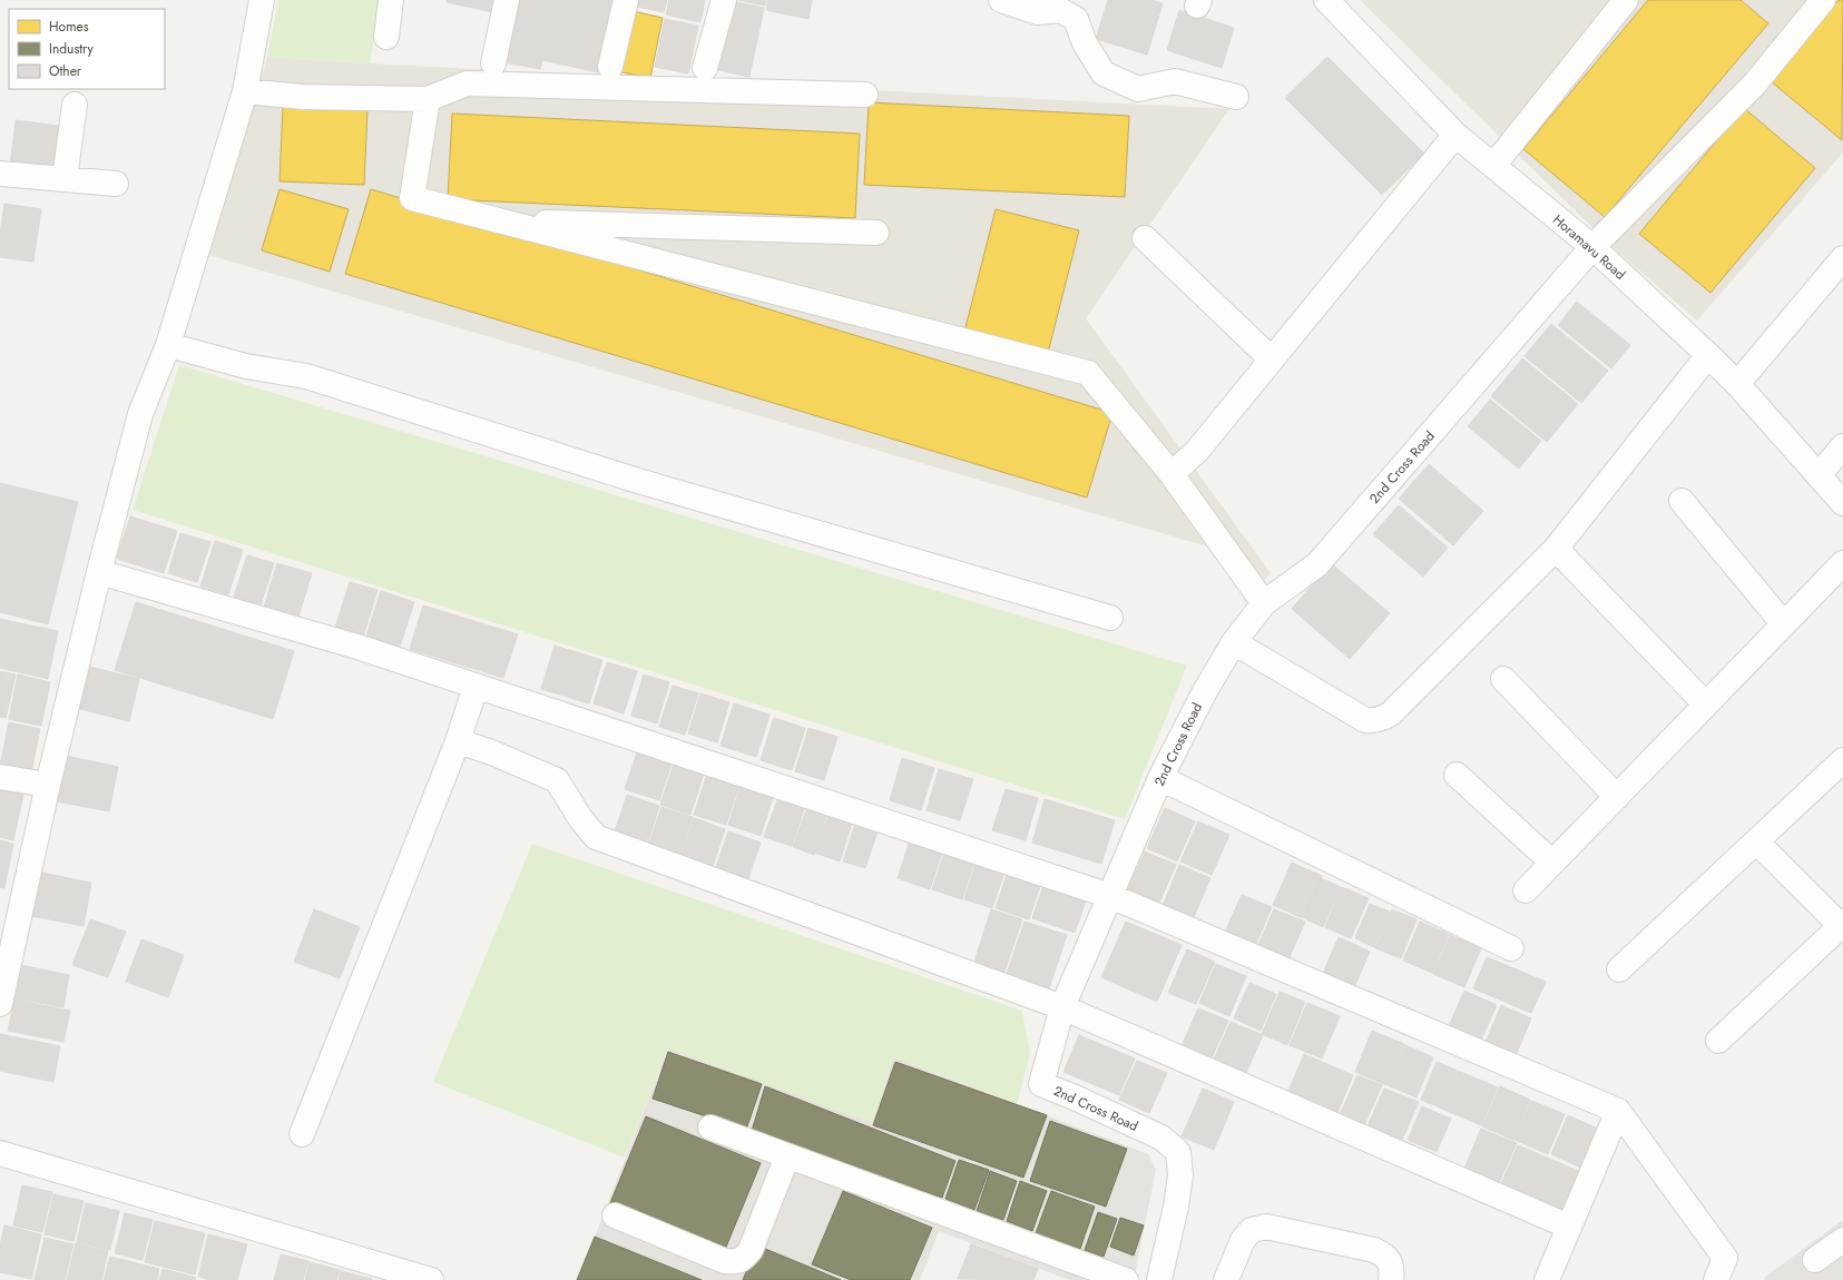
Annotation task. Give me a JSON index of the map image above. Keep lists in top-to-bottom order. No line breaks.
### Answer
{"streets":{"street":["Horamavu Road","2nd Cross Road"]},"crossings":[["Horamavu Road","2nd Cross Road"]],"legend":["Homes","Industry","Other"]}
